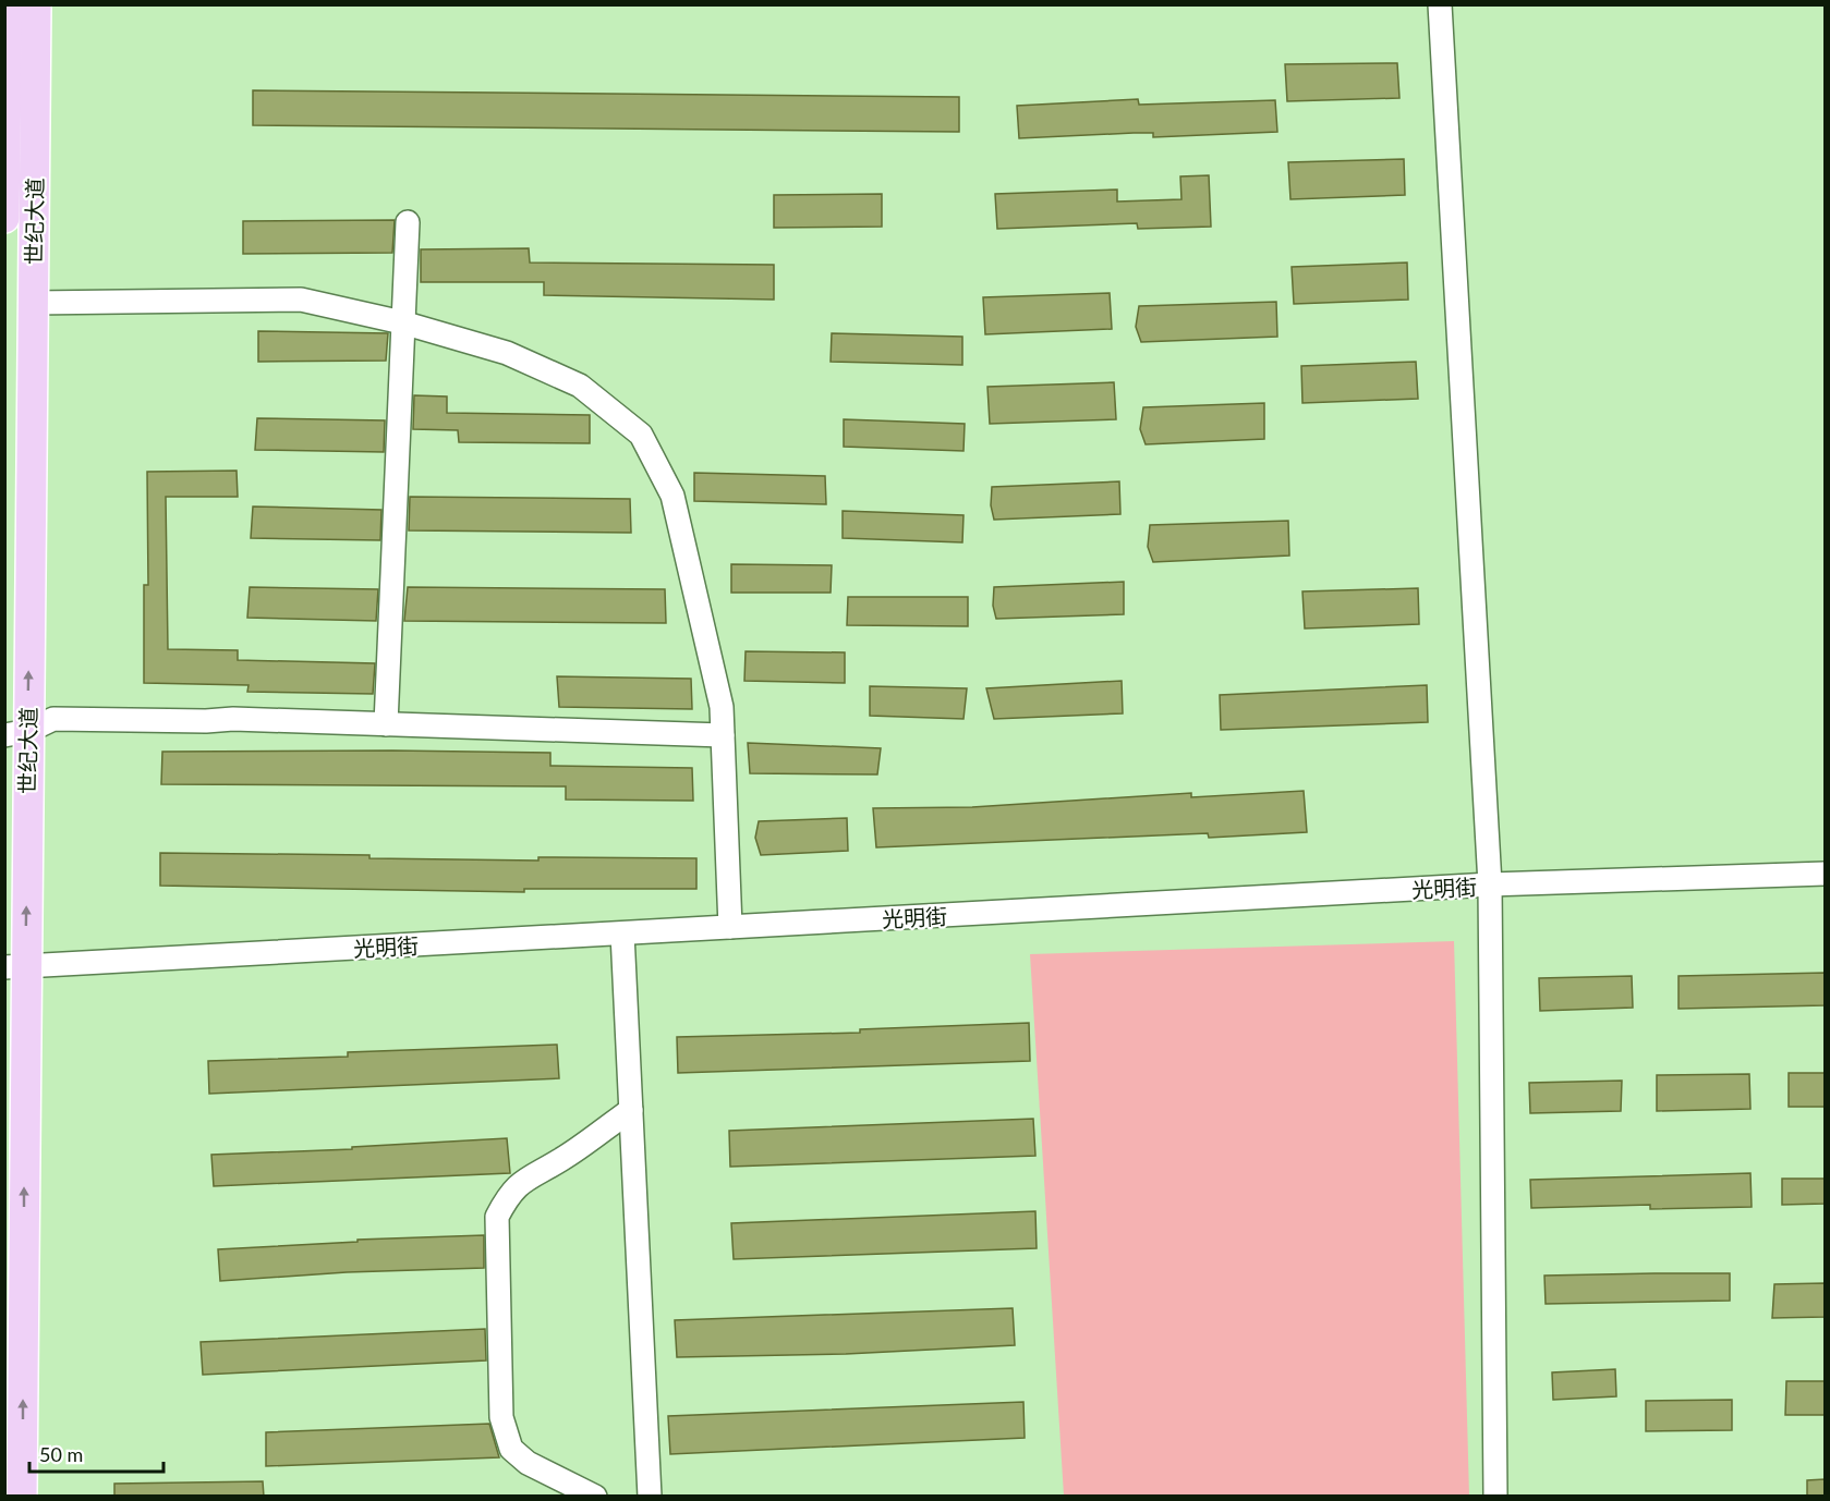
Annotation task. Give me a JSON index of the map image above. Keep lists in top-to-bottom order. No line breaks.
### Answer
{"streets":{"main road":["世纪大道"],"street":["光明街"]},"crossings":[["世纪大道","光明街"]],"one_way":["世纪大道"],"scale_bar":"50 m"}
